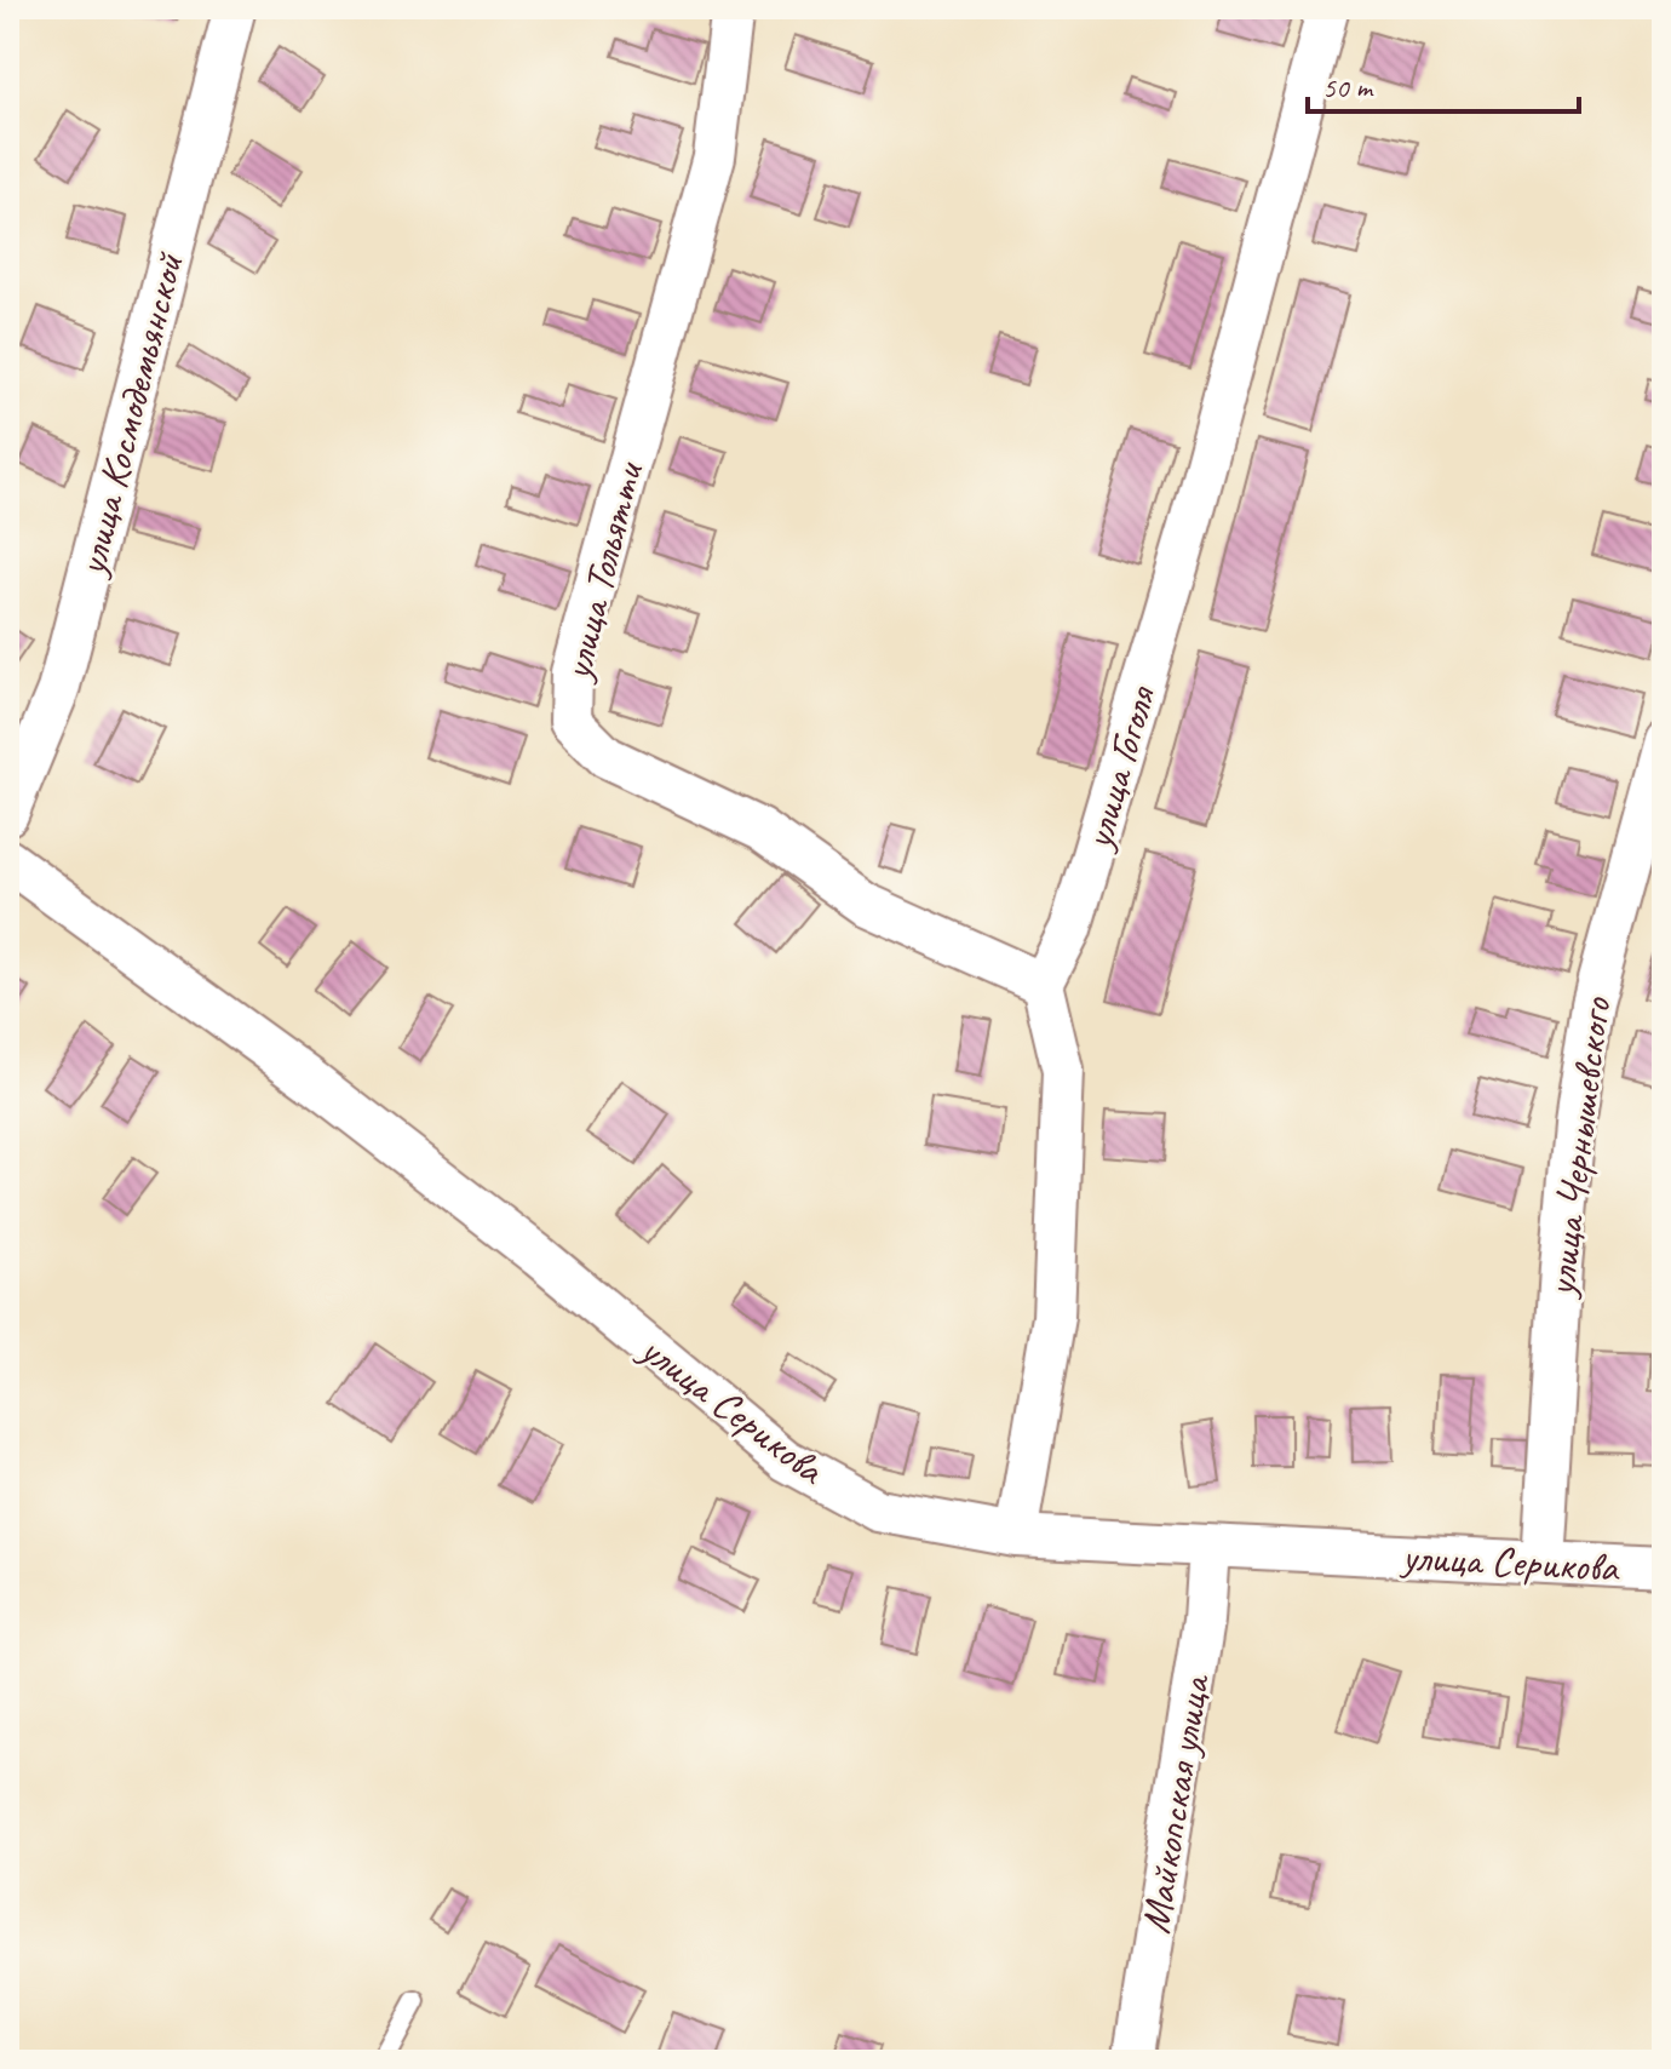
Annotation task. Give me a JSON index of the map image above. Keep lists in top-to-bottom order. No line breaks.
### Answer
{"streets":{"street":["улица Космодемьянской","улица Тольятти","улица Гоголя","улица Чернышевского","улица Серикова","Майкопская улица"]},"crossings":[["улица Тольятти","улица Гоголя"],["улица Чернышевского","улица Серикова"],["улица Серикова","Майкопская улица"]],"scale_bar":"50 m"}
